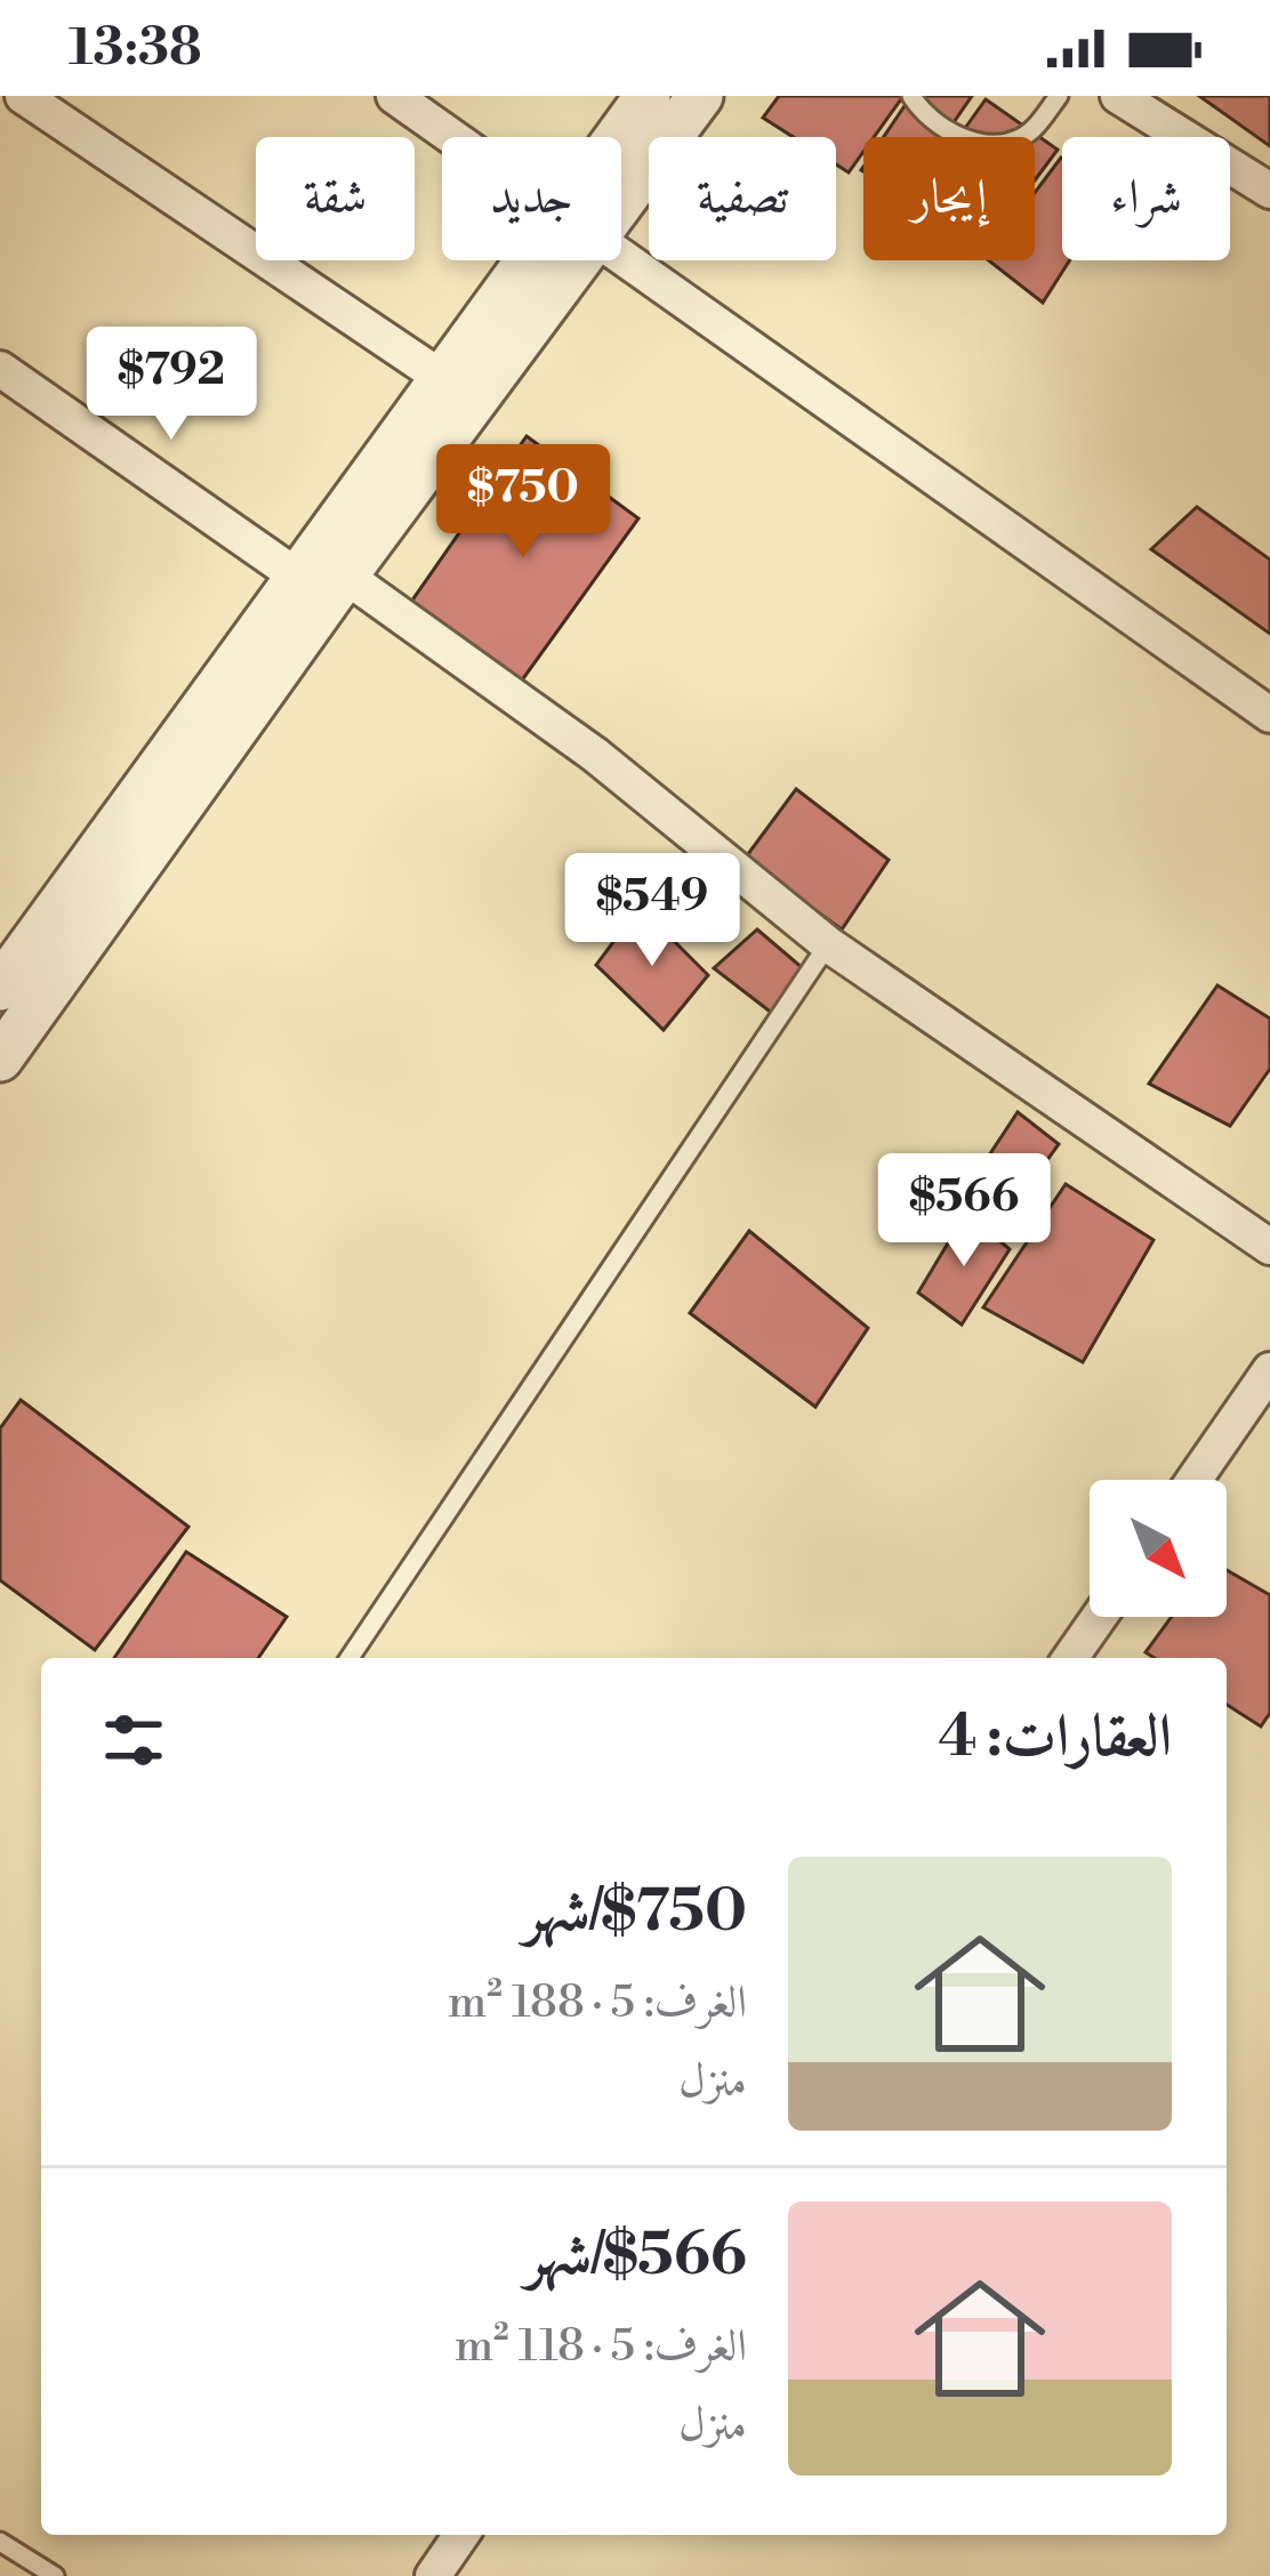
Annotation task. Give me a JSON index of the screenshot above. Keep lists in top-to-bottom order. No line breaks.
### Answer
{"north":"bottom right","page":{"status":"13:38","chip":["شراء","إيجار","تصفية","جديد","شقة"],"price":["$792","$750","$549","$566"],"heading":"العقارات: 4","list":[{"name":"$750/شهر","note":"الغرف: 5 · 188 m² · منزل"},{"name":"$566/شهر","note":"الغرف: 5 · 118 m² · منزل"}]}}
